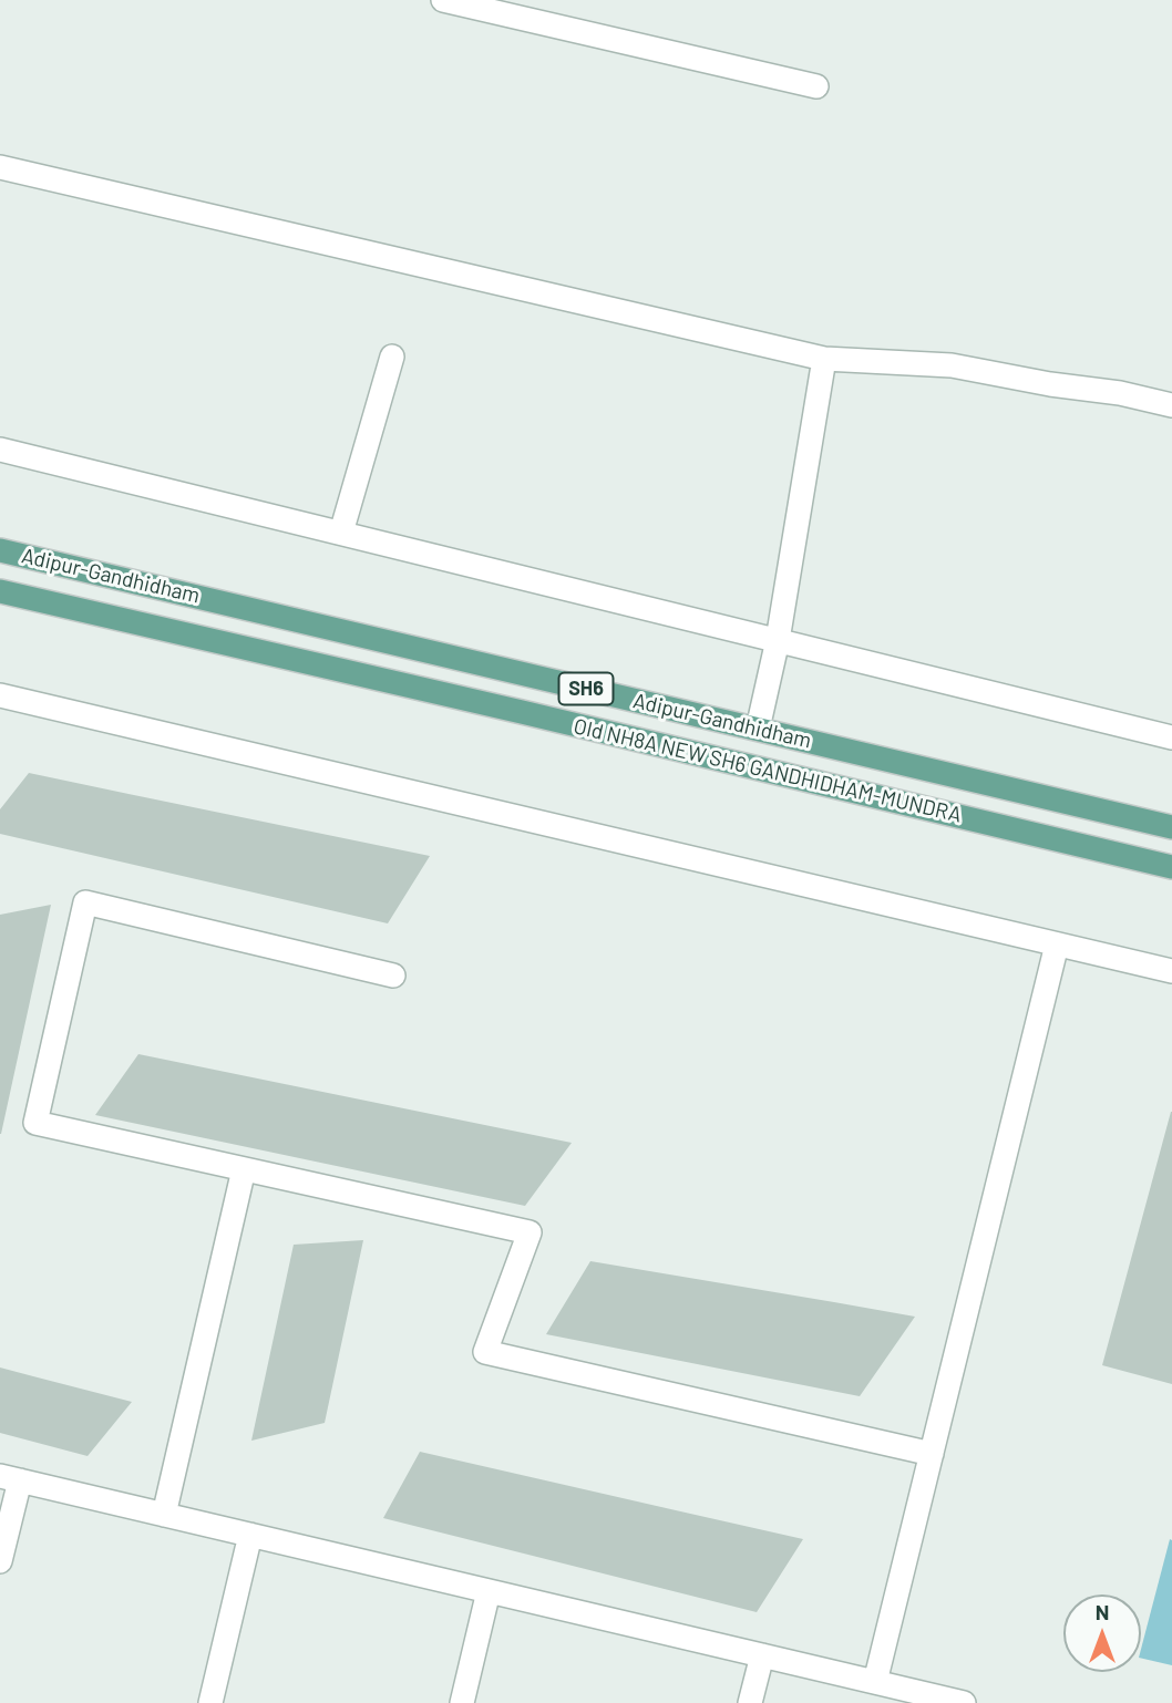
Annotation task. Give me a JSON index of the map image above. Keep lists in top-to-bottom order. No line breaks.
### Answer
{"streets":{"main road":["Adipur-Gandhidham","SH6","Old NH8A NEW SH6 GANDHIDHAM-MUNDRA"]},"north":"top"}
